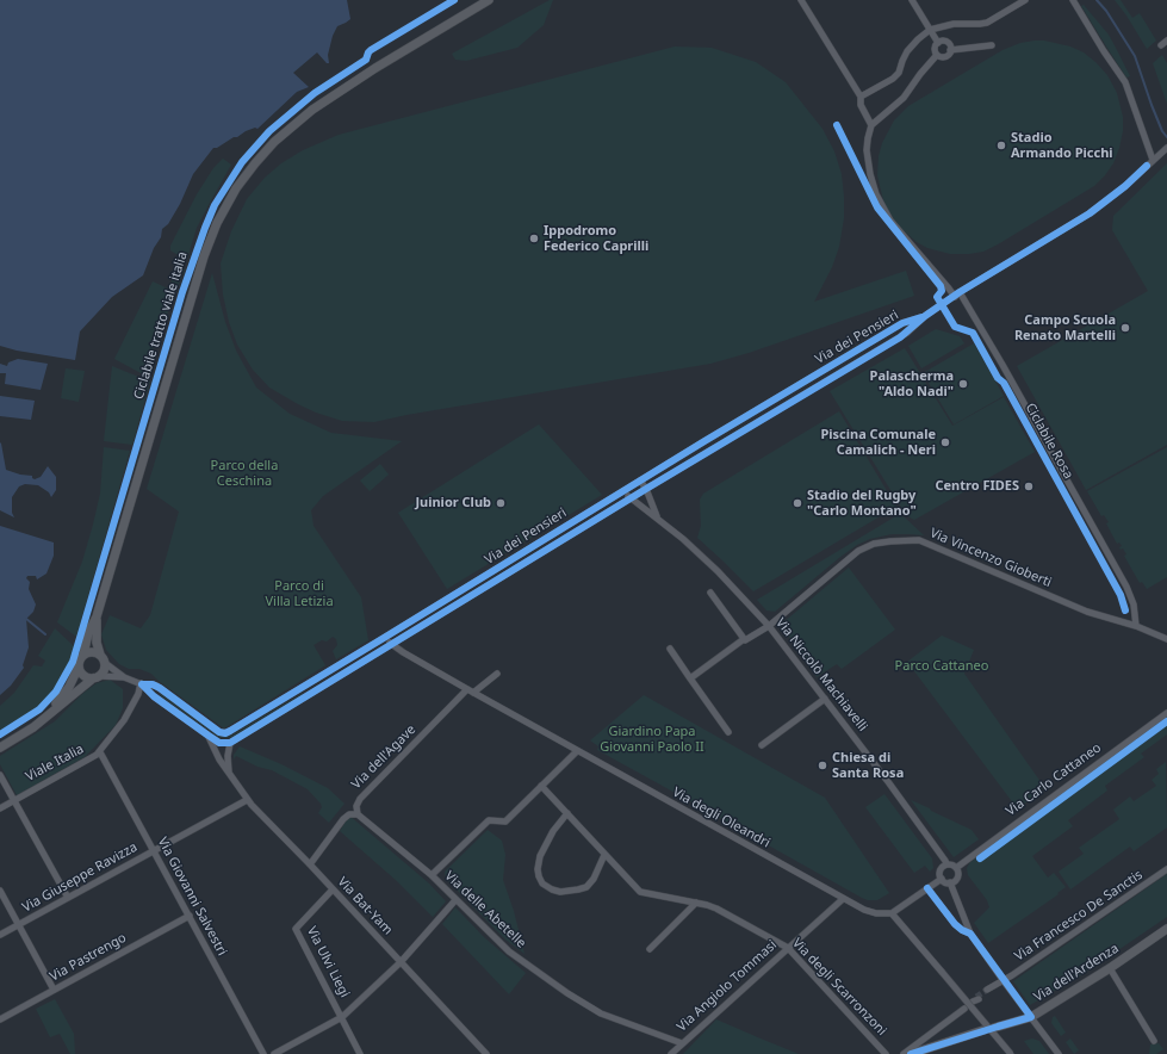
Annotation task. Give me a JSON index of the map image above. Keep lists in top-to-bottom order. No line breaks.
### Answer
{"streets":{"main road":["Via dell'Ardenza"],"street":["Via dei Pensieri","Via Vincenzo Gioberti","Via Niccolò Machiavelli","Via dell'Agave","Viale Italia","Via Carlo Cattaneo","Via degli Oleandri","Via Giuseppe Ravizza","Via Giovanni Salvestri","Via Bat-Yam","Via delle Abetelle","Via Francesco De Sanctis","Via Pastrengo","Via Ulvi Liegi","Via Angiolo Tommasi","Via degli Scarronzoni"],"cycle path":["Ciclabile tratto viale italia","Ciclabile Rosa"]},"crossings":[["Via dei Pensieri","Via Niccolò Machiavelli"],["Via dei Pensieri","Viale Italia"],["Via dei Pensieri","Via degli Oleandri"],["Via dei Pensieri","Via Bat-Yam"],["Via Vincenzo Gioberti","Via Niccolò Machiavelli"],["Via Niccolò Machiavelli","Via Carlo Cattaneo"],["Via dell'Agave","Via degli Oleandri"],["Via dell'Agave","Via delle Abetelle"],["Viale Italia","Via Giovanni Salvestri"],["Via degli Oleandri","Via Angiolo Tommasi"],["Via Giuseppe Ravizza","Via Giovanni Salvestri"],["Via Giuseppe Ravizza","Via Bat-Yam"],["Via Giovanni Salvestri","Via Pastrengo"],["Via Bat-Yam","Via Ulvi Liegi"],["Via delle Abetelle","Via Angiolo Tommasi"],["Via Angiolo Tommasi","Via degli Scarronzoni"]],"parks":["Parco della Ceschina","Parco di Villa Letizia","Parco Cattaneo","Giardino Papa Giovanni Paolo II"],"places":["Stadio Armando Picchi","Ippodromo Federico Caprilli","Campo Scuola Renato Martelli","Palascherma \"Aldo Nadi\"","Piscina Comunale Camalich - Neri","Centro FIDES","Juinior Club","Stadio del Rugby \"Carlo Montano\"","Chiesa di Santa Rosa"]}
